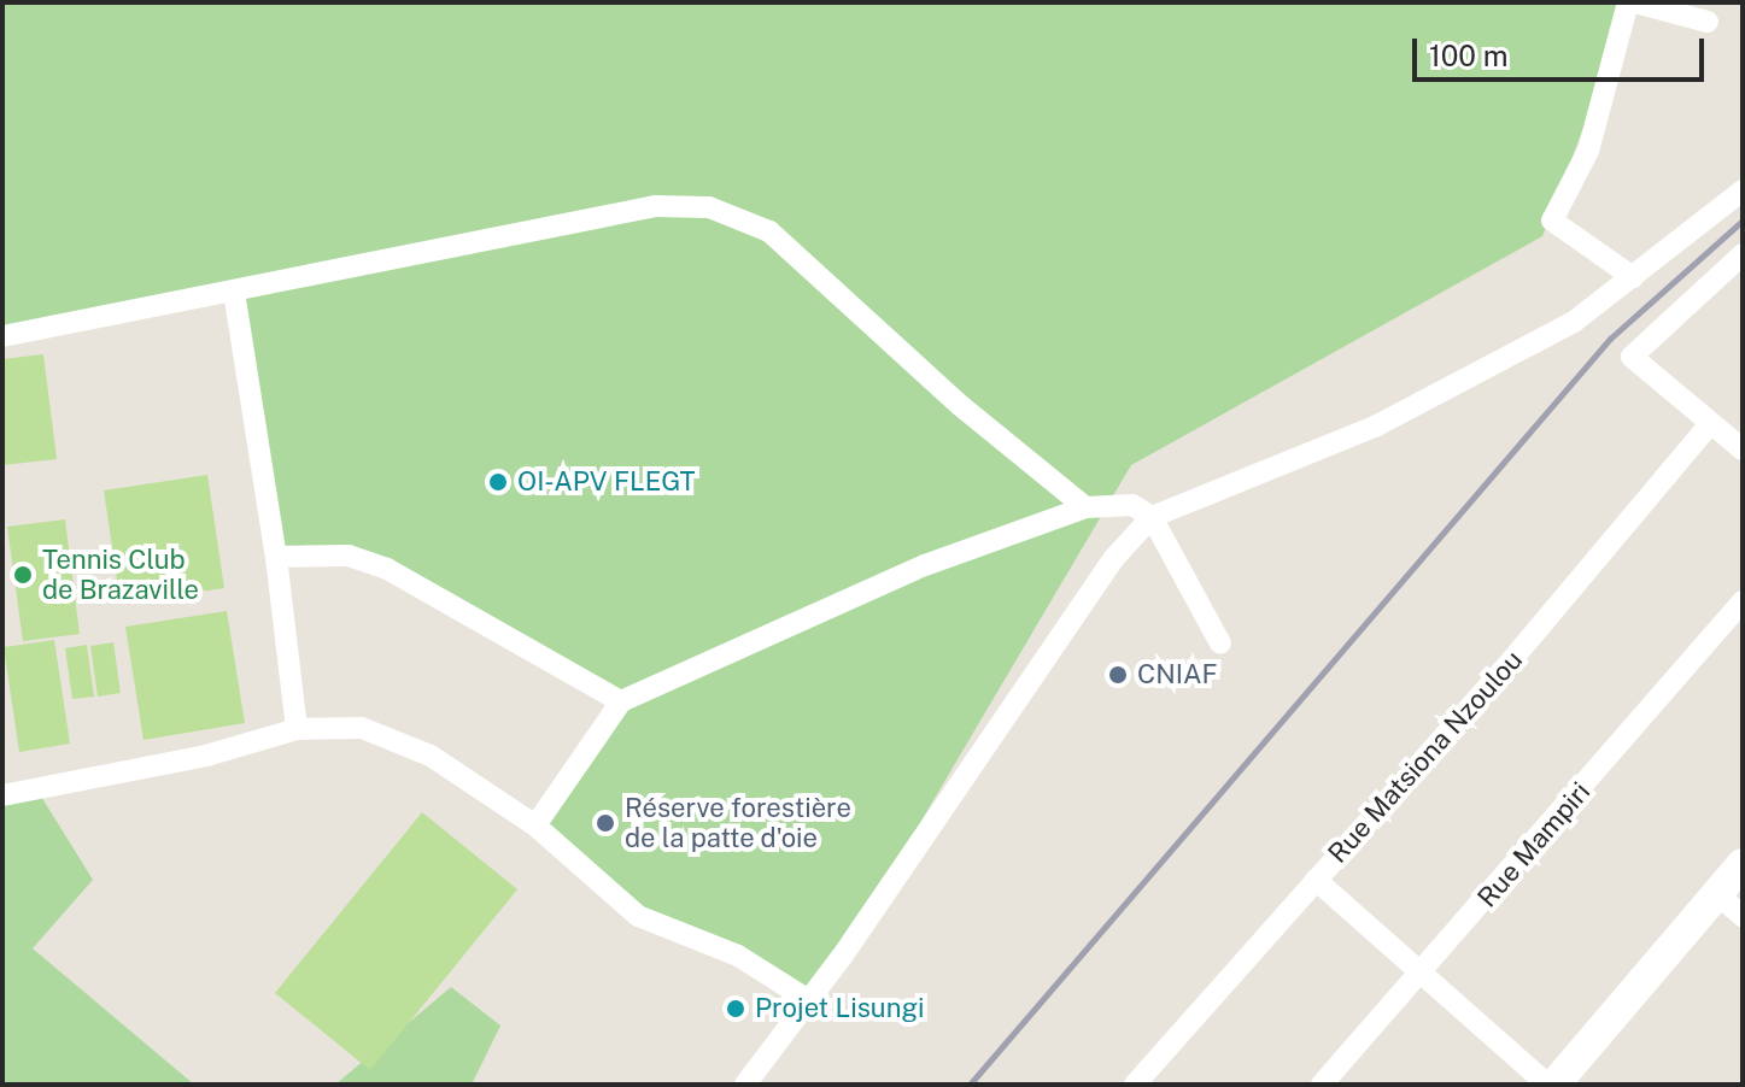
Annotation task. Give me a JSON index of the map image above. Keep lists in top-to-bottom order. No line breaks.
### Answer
{"streets":{"street":["Rue Matsiona Nzoulou","Rue Mampiri"]},"places":["OI-APV FLEGT","Tennis Club de Brazaville","CNIAF","Réserve forestière de la patte d'oie","Projet Lisungi"],"scale_bar":"100 m"}
